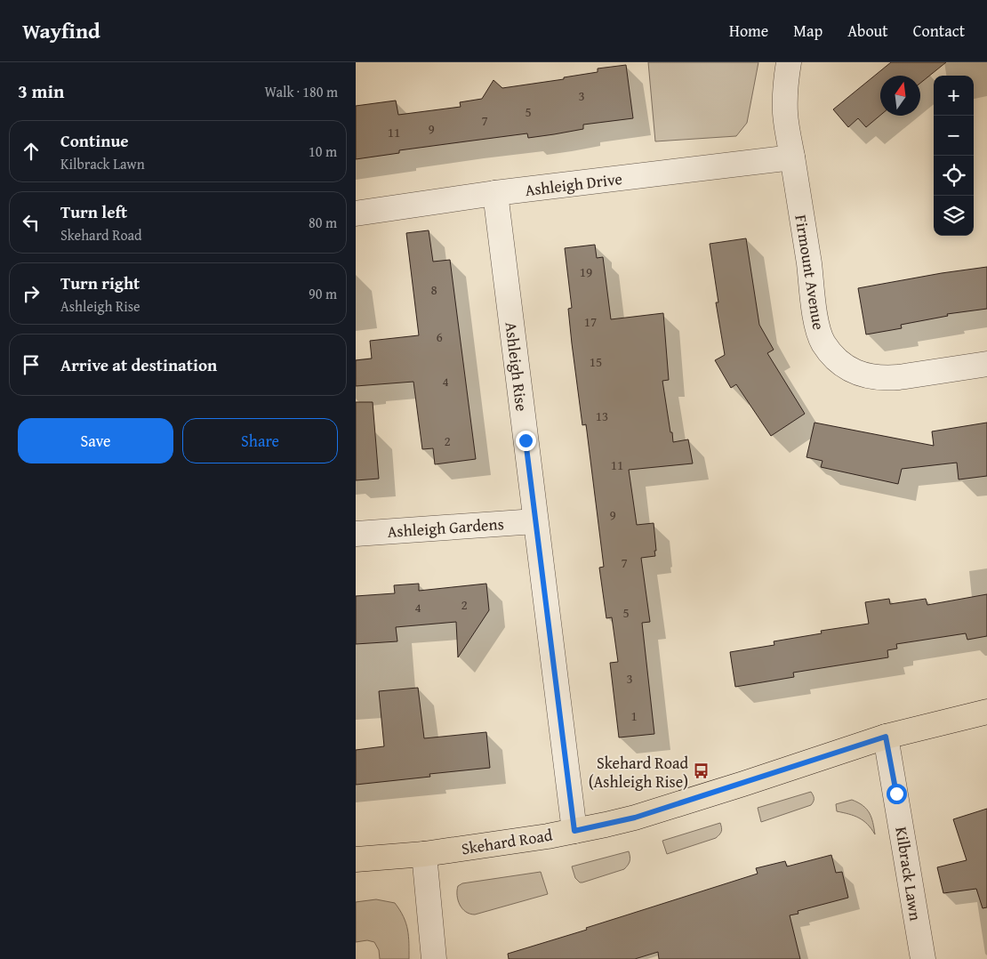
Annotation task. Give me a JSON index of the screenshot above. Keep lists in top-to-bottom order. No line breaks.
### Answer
{"streets":{"main road":["Skehard Road"],"street":["Ashleigh Drive","Firmount Avenue","Ashleigh Rise","Ashleigh Gardens","Kilbrack Lawn"]},"crossings":[["Ashleigh Drive","Firmount Avenue"],["Ashleigh Drive","Ashleigh Rise"],["Ashleigh Rise","Ashleigh Gardens"],["Ashleigh Rise","Skehard Road"],["Skehard Road","Kilbrack Lawn"]],"places":{"bus stop":["Skehard Road (Ashleigh Rise)"]},"house_numbers":["3","5","7","9","11","19","8","17","6","15","4","13","2","11","9","7","2","4","5","3","1"],"north":"top","page":{"header":"Wayfind","nav":["Home","Map","About","Contact"],"heading":["3 min","Walk · 180 m"],"map_buttons":["+","−"],"list":[["Continue","Kilbrack Lawn","10 m"],["Turn left","Skehard Road","80 m"],["Turn right","Ashleigh Rise","90 m"],"Arrive at destination"],"buttons":["Save","Share"]}}
